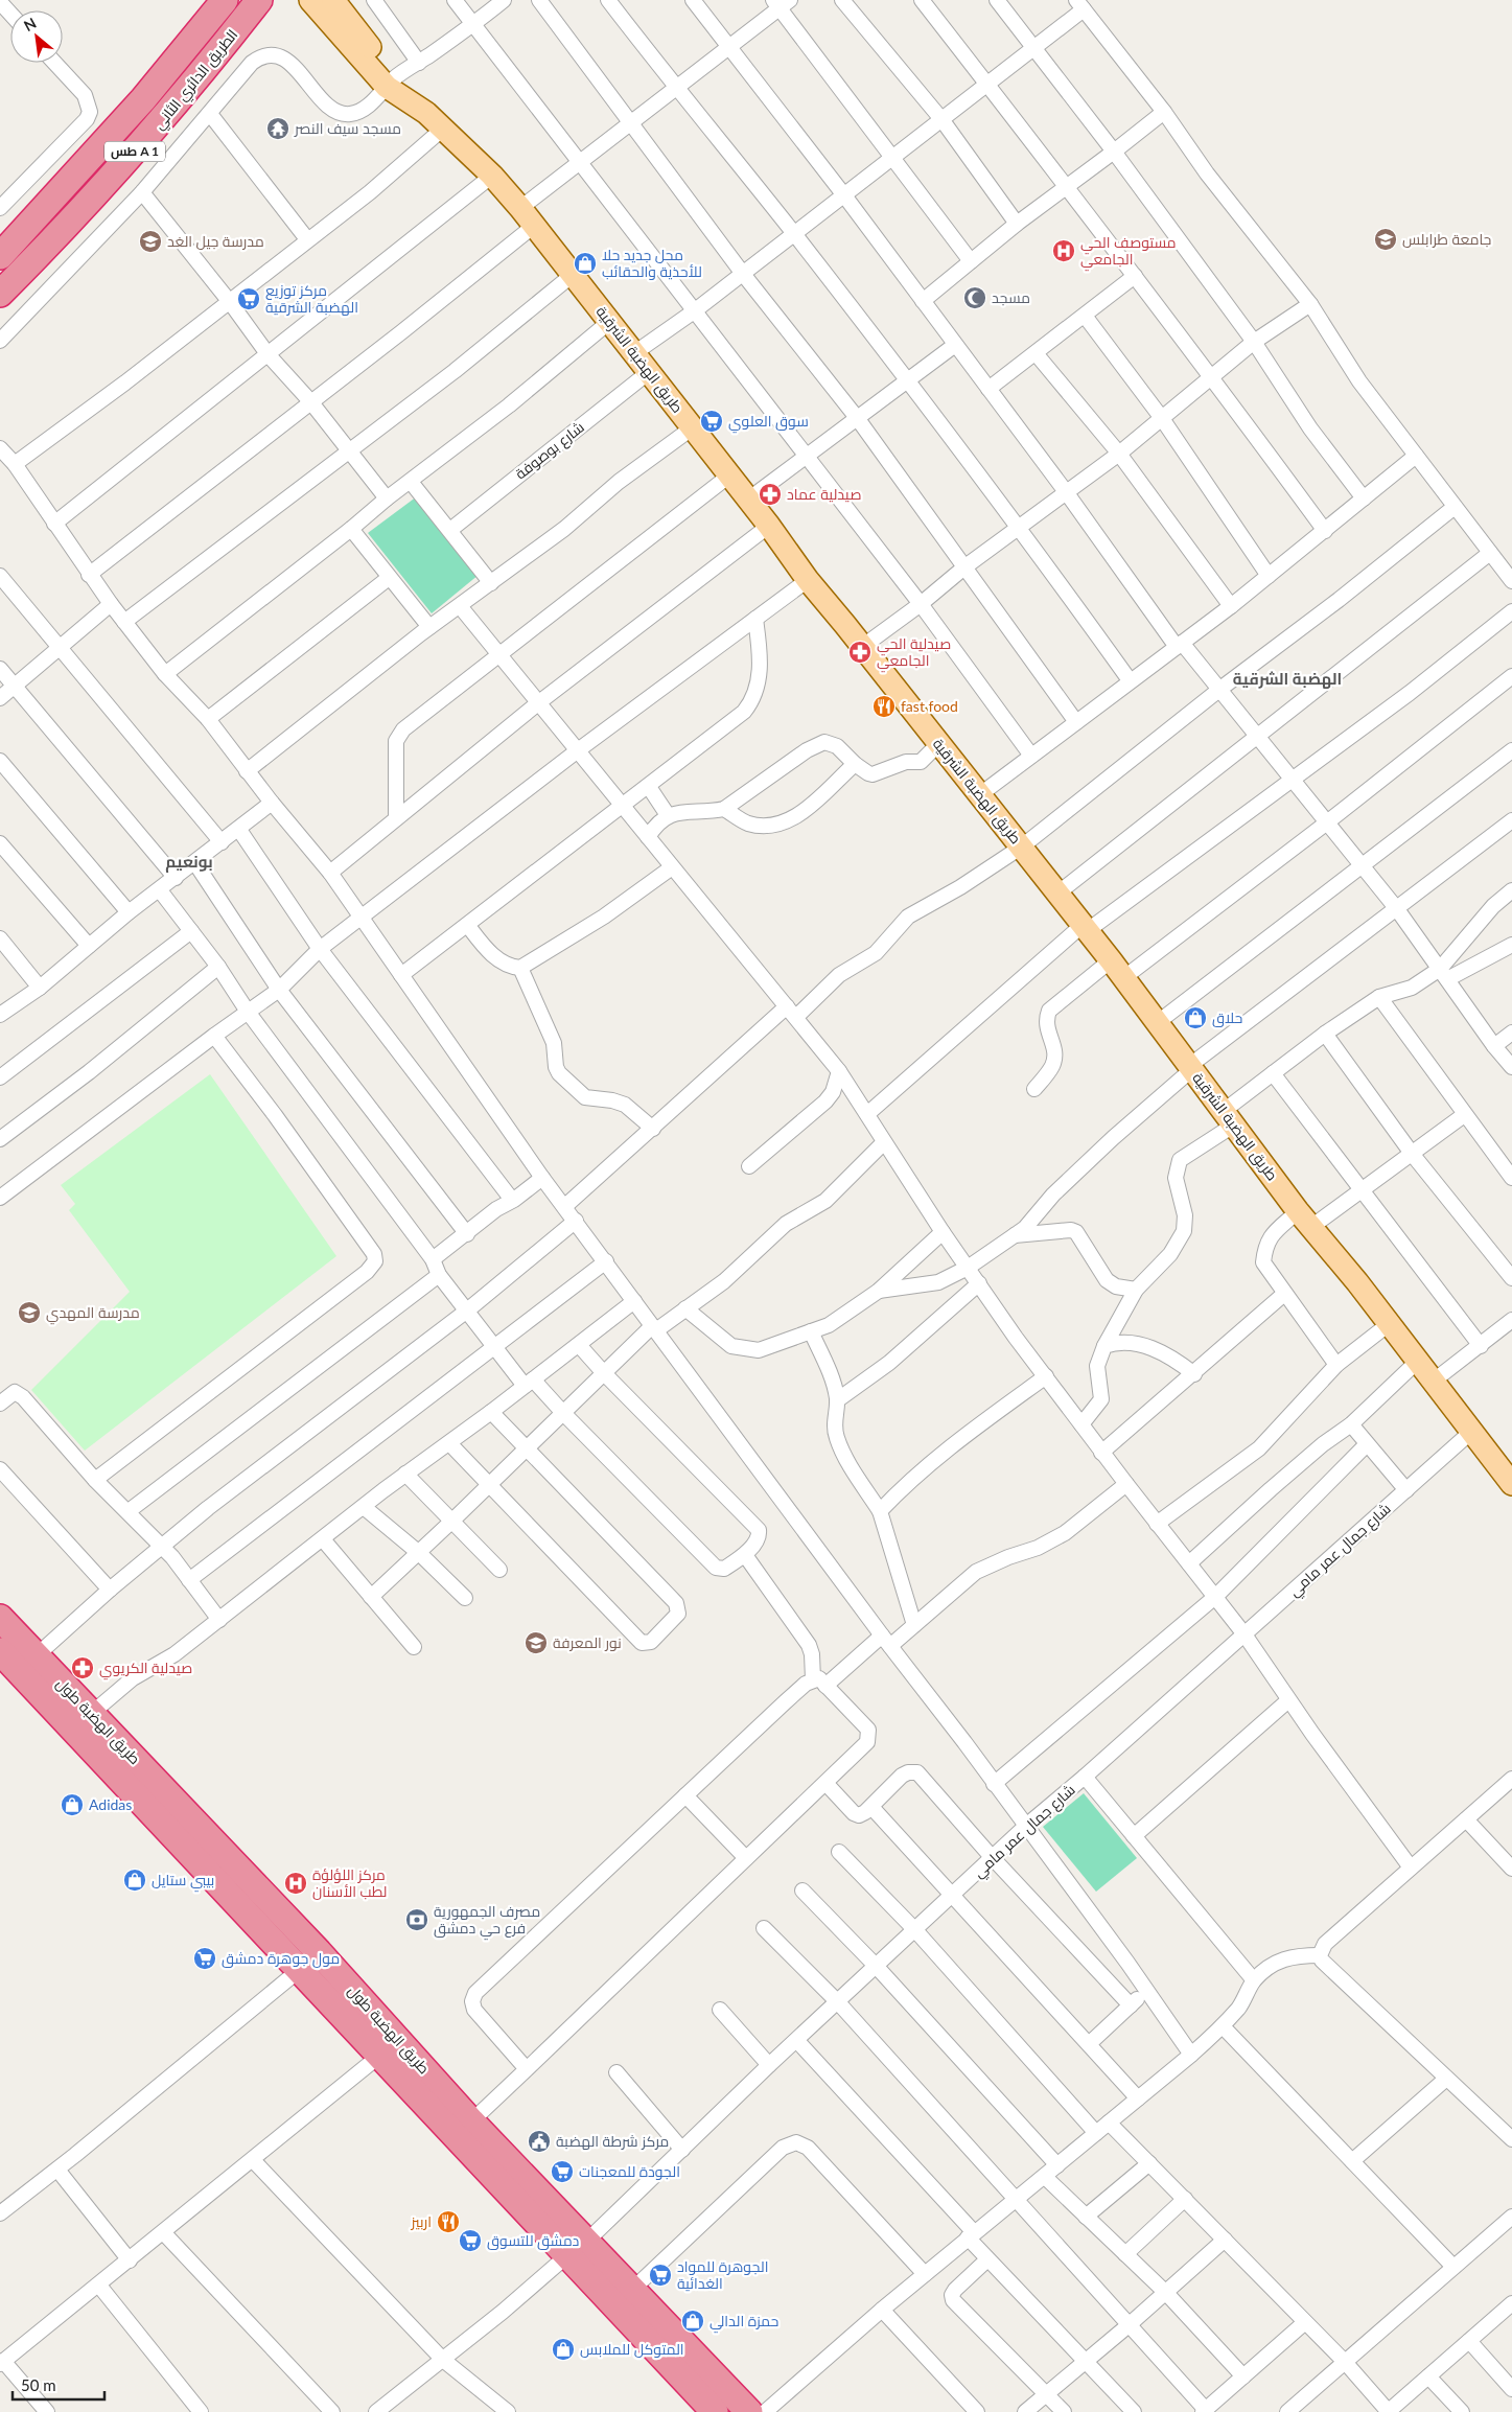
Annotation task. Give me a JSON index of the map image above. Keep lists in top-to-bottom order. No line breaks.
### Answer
{"streets":{"highway":["الطريق الدائري الثاني","طس A 1","طريق الهضبة طول"],"main road":["طريق الهضبة الشرقية"],"street":["شارع بوصوفة","شارع جمال عمر مامي"]},"crossings":[["طريق الهضبة الشرقية","شارع بوصوفة"],["طريق الهضبة الشرقية","شارع جمال عمر مامي"],["شارع جمال عمر مامي","طريق الهضبة طول"]],"districts":["الهضبة الشرقية","بونعيم"],"places":{"temple":["مسجد سيف النصر"],"school or university":["جامعة طرابلس","مدرسة جيل الغد","مدرسة المهدي","نور المعرفة"],"hospital":["مستوصف الحي الجامعي","مركز اللؤلؤة لطب الأسنان"],"shop":["محل جديد حلا للأحذية والحقائب","حلاق","Adidas","بيبي ستايل","حمزة الدالي","المتوكل للملابس"],"mosque":["مسجد"],"supermarket":["مركز توزيع الهضبة الشرقية","سوق العلوي","مول جوهرة دمشق","الجودة للمعجنات","دمشق للتسوق","الجوهرة للمواد الغدائية"],"pharmacy":["صيدلية عماد","صيدلية الحي الجامعي","صيدلية الكريوي"],"restaurant":["fast food","اربيز"],"bank":["مصرف الجمهورية فرع حي دمشق"],"public building":["مركز شرطة الهضبة"]},"scale_bar":"50 m","north":"top left"}
